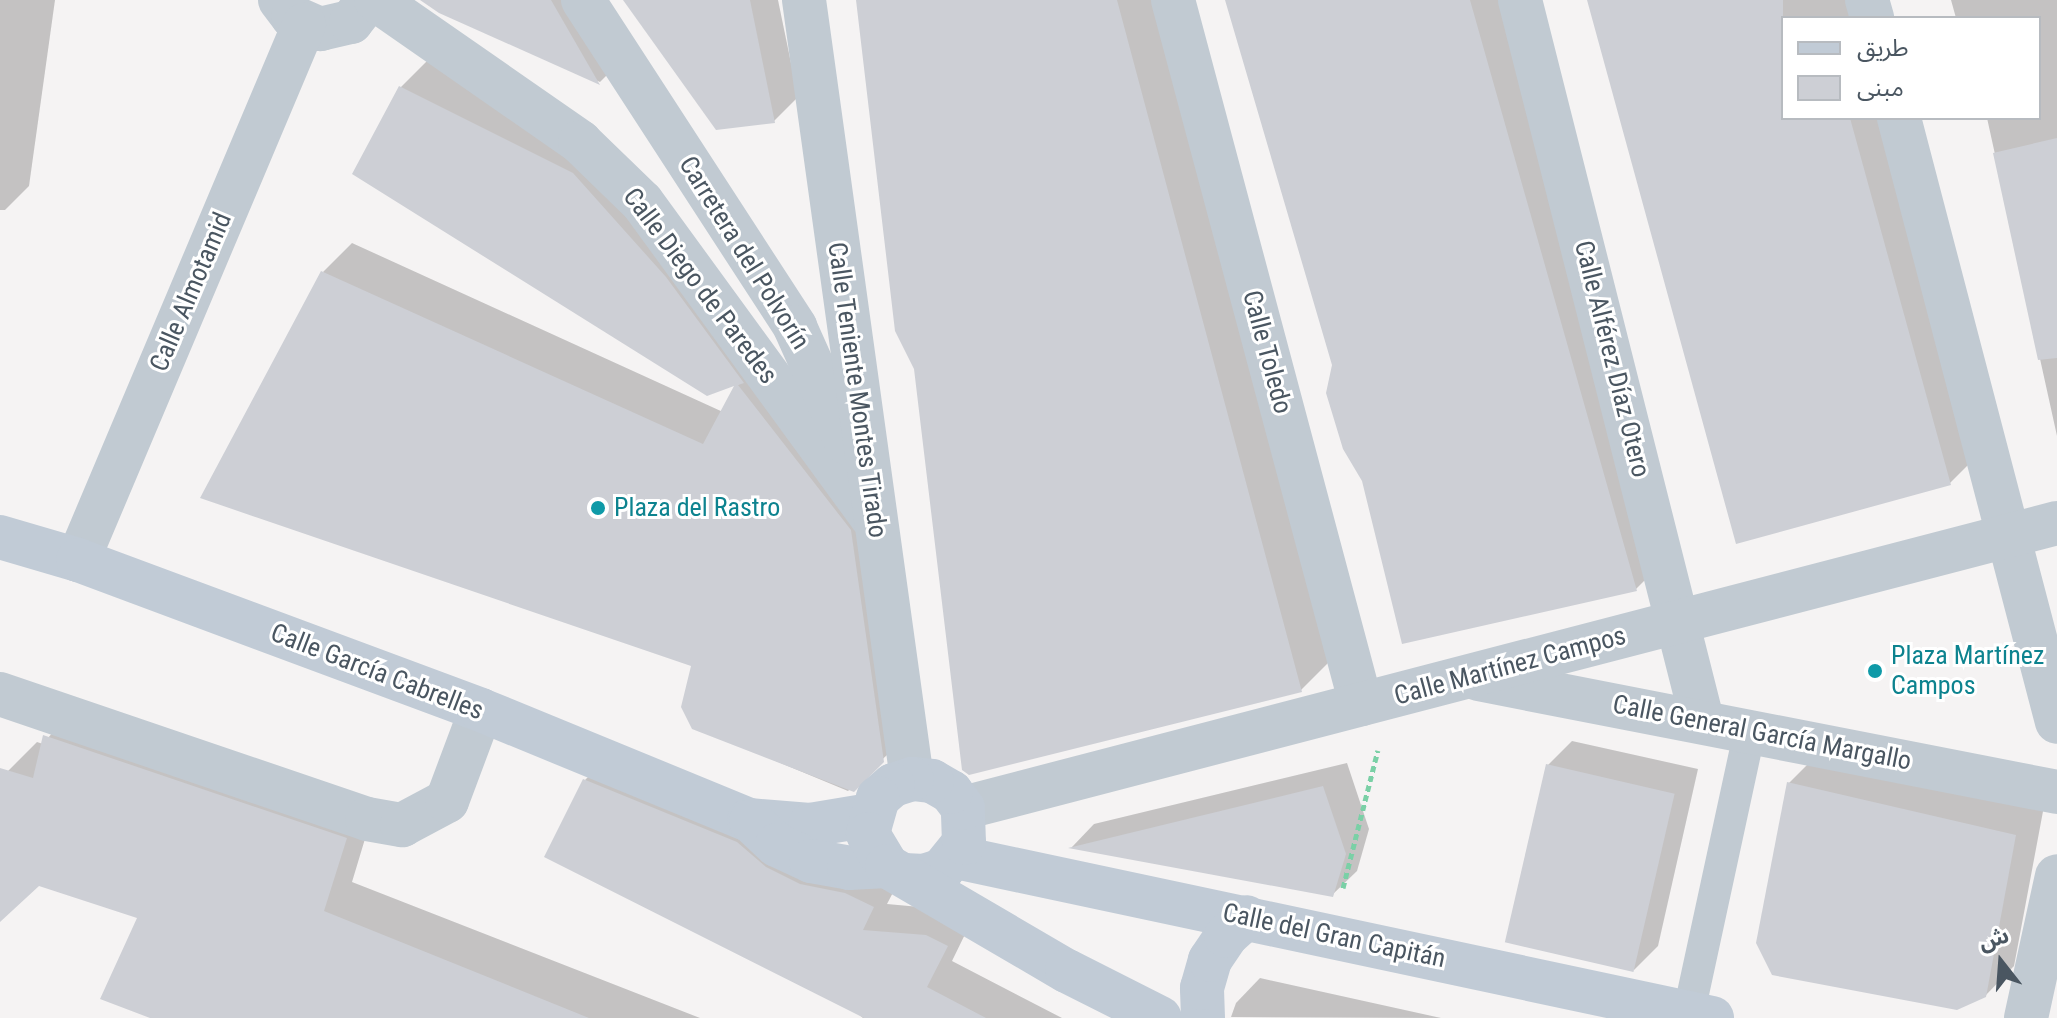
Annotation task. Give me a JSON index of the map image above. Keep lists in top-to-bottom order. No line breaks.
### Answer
{"streets":{"main road":["Calle García Cabrelles","Calle del Gran Capitán"],"street":["Carretera del Polvorín","Calle Diego de Paredes","Calle Almotamid","Calle Toledo","Calle Alférez Díaz Otero","Calle Teniente Montes Tirado","Calle Martínez Campos","Calle General García Margallo"]},"crossings":[["Carretera del Polvorín","Calle Diego de Paredes"],["Carretera del Polvorín","Calle Teniente Montes Tirado"],["Calle Diego de Paredes","Calle Teniente Montes Tirado"],["Calle Almotamid","Calle García Cabrelles"],["Calle Toledo","Calle Martínez Campos"],["Calle Alférez Díaz Otero","Calle Martínez Campos"],["Calle Alférez Díaz Otero","Calle General García Margallo"],["Calle Teniente Montes Tirado","Calle Martínez Campos"],["Calle Teniente Montes Tirado","Calle García Cabrelles"],["Calle Teniente Montes Tirado","Calle del Gran Capitán"],["Calle Martínez Campos","Calle García Cabrelles"],["Calle Martínez Campos","Calle General García Margallo"],["Calle Martínez Campos","Calle del Gran Capitán"],["Calle García Cabrelles","Calle del Gran Capitán"]],"places":["Plaza del Rastro","Plaza Martínez Campos"],"legend":["طريق","مبنى"],"north":"top"}
